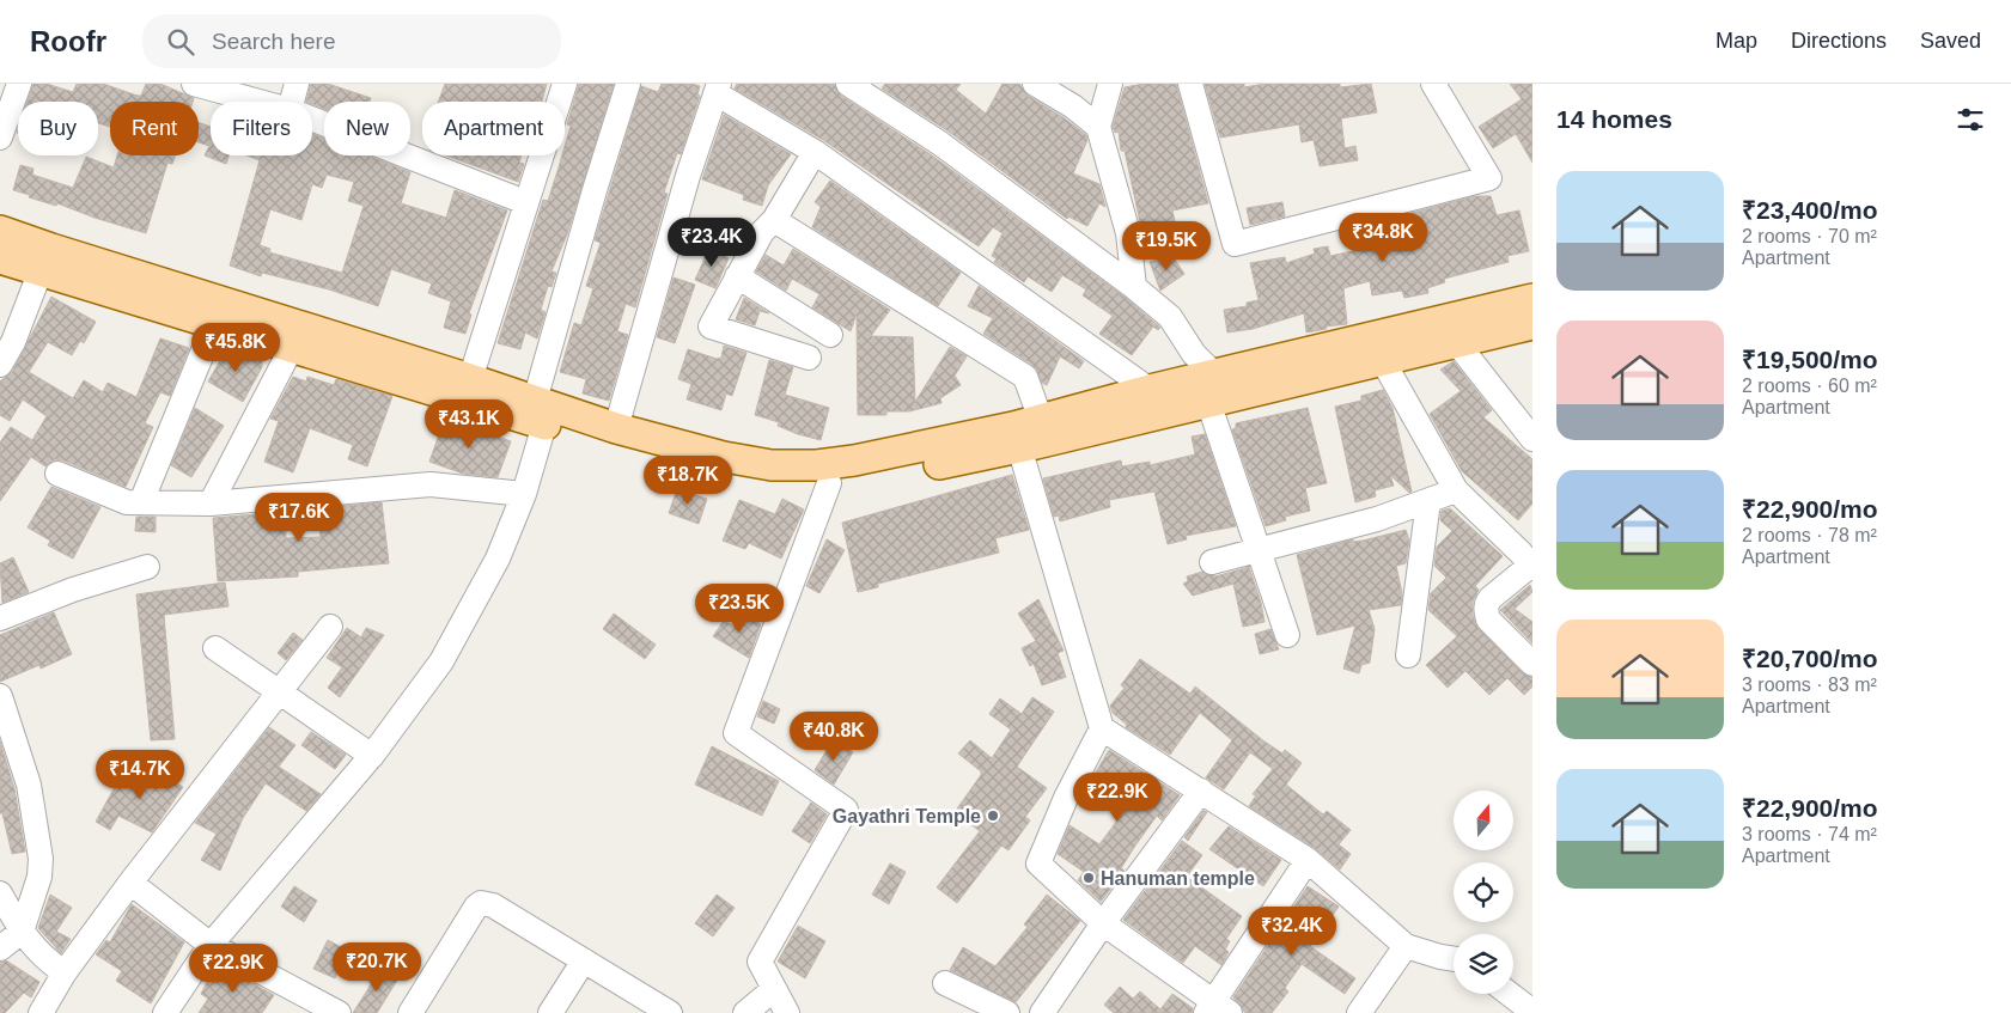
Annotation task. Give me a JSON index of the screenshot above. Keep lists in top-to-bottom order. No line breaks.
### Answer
{"places":["Gayathri Temple","Hanuman temple"],"north":"top","page":{"header":"Roofr","search":"Search here","nav":["Map","Directions","Saved"],"heading":"14 homes","chip":["Buy","Rent","Filters","New","Apartment"],"list":[{"name":"₹23,400/mo","note":"2 rooms · 70 m² · Apartment"},{"name":"₹19,500/mo","note":"2 rooms · 60 m² · Apartment"},{"name":"₹22,900/mo","note":"2 rooms · 78 m² · Apartment"},{"name":"₹20,700/mo","note":"3 rooms · 83 m² · Apartment"},{"name":"₹22,900/mo","note":"3 rooms · 74 m² · Apartment"}],"price":["₹34.8K","₹23.4K","₹19.5K","₹45.8K","₹43.1K","₹18.7K","₹17.6K","₹23.5K","₹40.8K","₹14.7K","₹22.9K","₹32.4K","₹20.7K","₹22.9K"]}}
